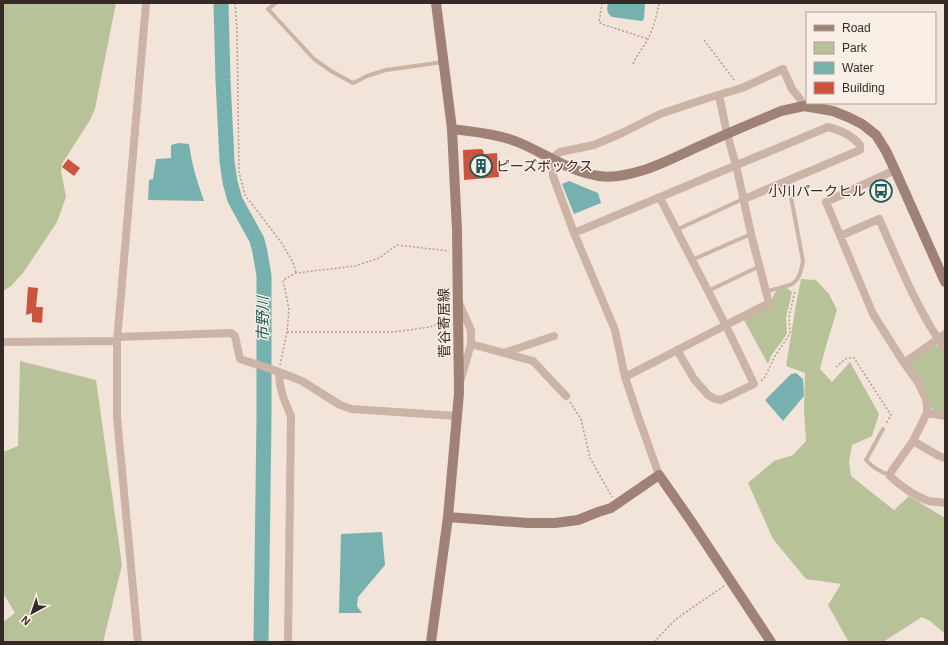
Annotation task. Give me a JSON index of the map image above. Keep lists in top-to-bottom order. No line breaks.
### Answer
{"streets":{"street":["菅谷寄居線"]},"water":["市野川"],"places":{"building":["ピーズボックス"],"bus stop":["小川パークヒル"]},"legend":["Road","Park","Water","Building"],"north":"bottom left"}
